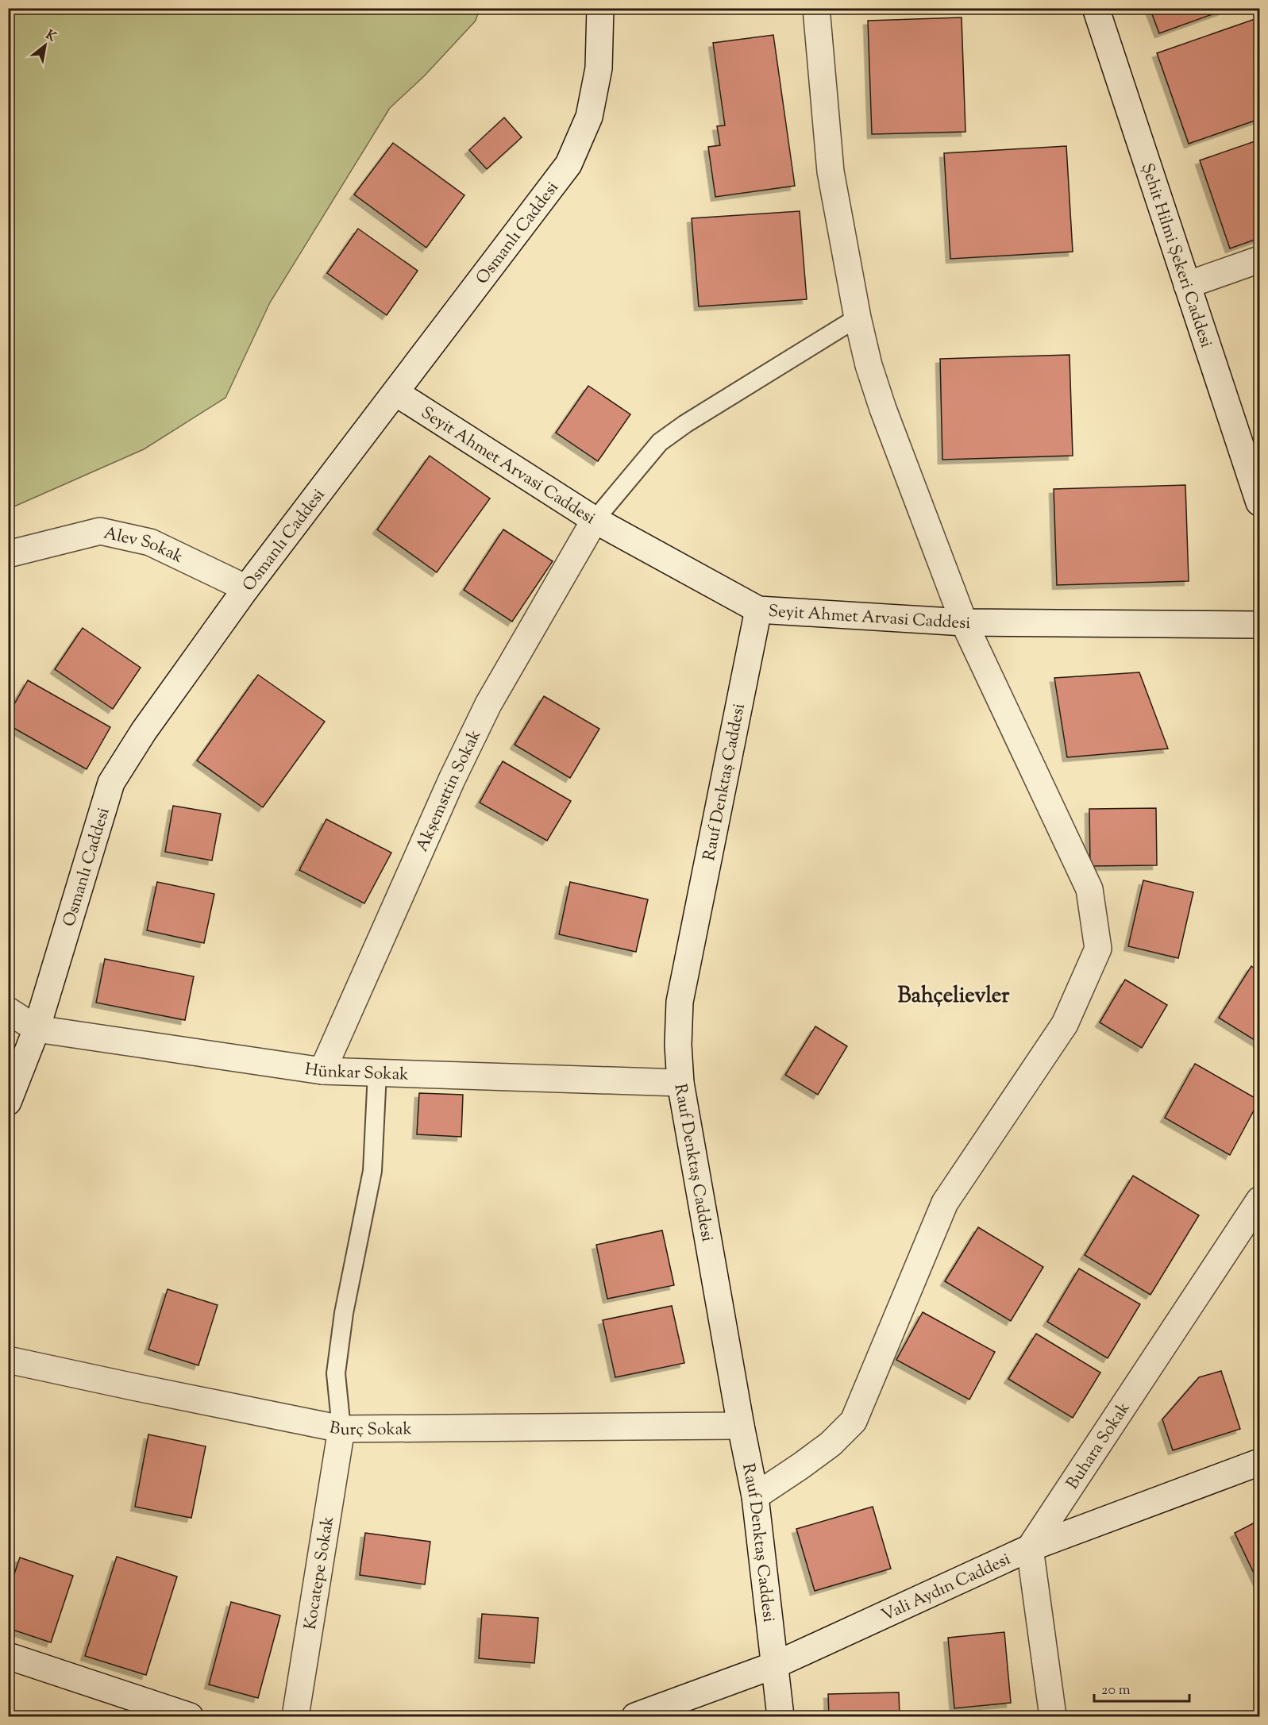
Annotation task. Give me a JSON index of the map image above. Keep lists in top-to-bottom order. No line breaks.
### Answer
{"streets":{"street":["Osmanlı Caddesi","Şehit Hilmi Şekeri Caddesi","Seyit Ahmet Arvasi Caddesi","Alev Sokak","Rauf Denktaş Caddesi","Akşemsttin Sokak","Hünkar Sokak","Burç Sokak","Buhara Sokak","Kocatepe Sokak","Vali Aydın Caddesi"]},"crossings":[["Osmanlı Caddesi","Seyit Ahmet Arvasi Caddesi"],["Osmanlı Caddesi","Alev Sokak"],["Osmanlı Caddesi","Hünkar Sokak"],["Seyit Ahmet Arvasi Caddesi","Rauf Denktaş Caddesi"],["Seyit Ahmet Arvasi Caddesi","Akşemsttin Sokak"],["Rauf Denktaş Caddesi","Hünkar Sokak"],["Rauf Denktaş Caddesi","Burç Sokak"],["Rauf Denktaş Caddesi","Vali Aydın Caddesi"],["Akşemsttin Sokak","Hünkar Sokak"],["Burç Sokak","Kocatepe Sokak"],["Buhara Sokak","Vali Aydın Caddesi"]],"districts":["Bahçelievler"],"scale_bar":"20 m","north":"top right"}
